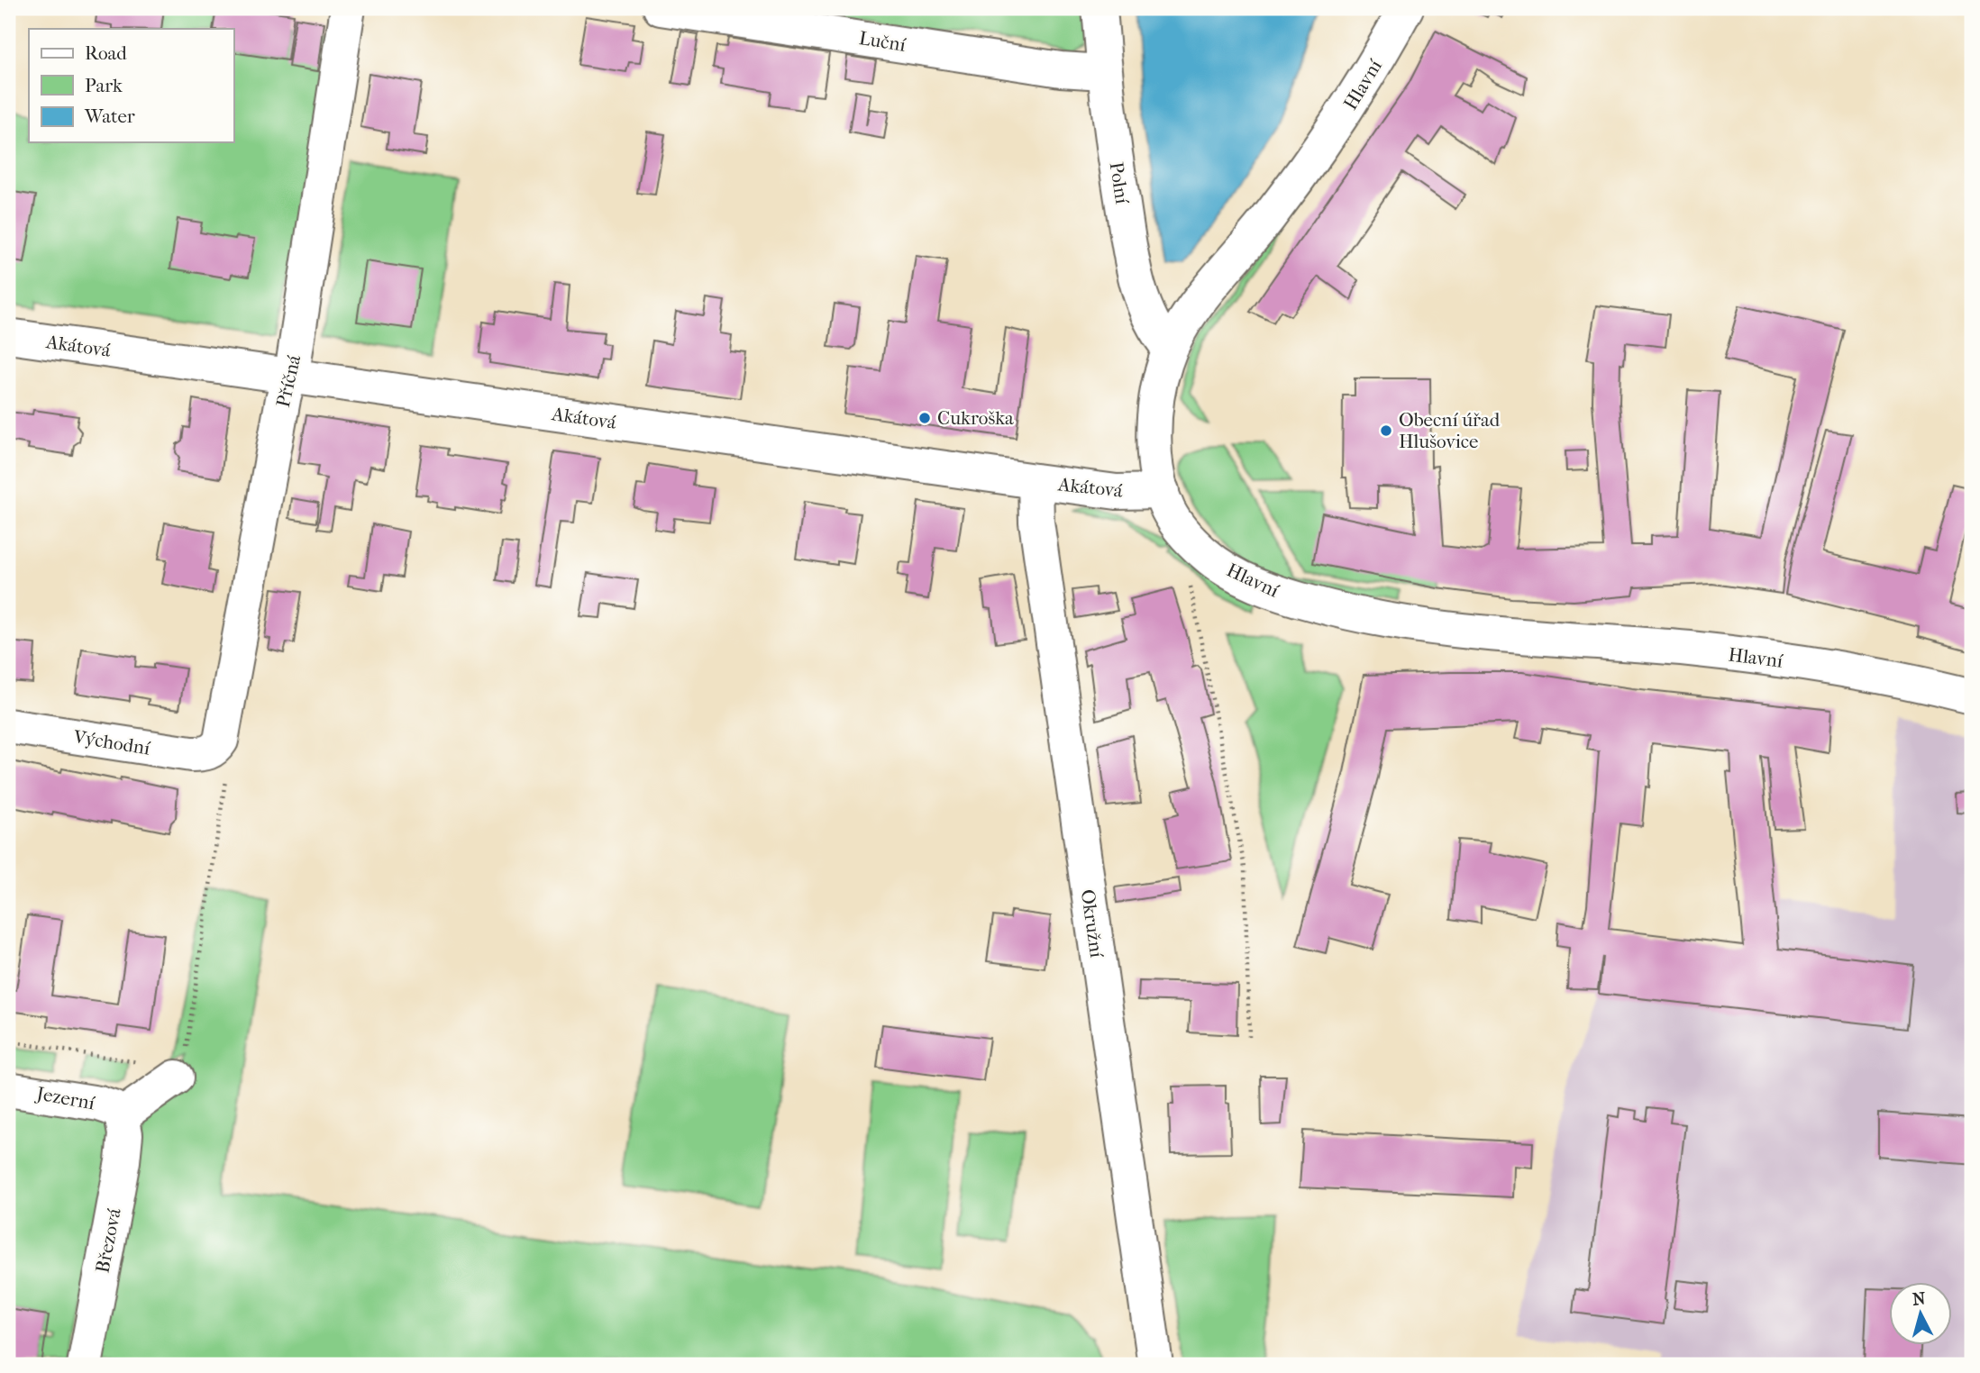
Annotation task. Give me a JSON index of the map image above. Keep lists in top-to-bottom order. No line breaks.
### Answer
{"streets":{"street":["Luční","Hlavní","Polní","Akátová","Příčná","Východní","Okružní","Jezerní","Březová"]},"crossings":[["Luční","Polní"],["Hlavní","Polní"],["Hlavní","Akátová"],["Akátová","Příčná"],["Akátová","Okružní"],["Příčná","Východní"],["Jezerní","Březová"]],"places":["Cukroška","Obecní úřad Hlušovice"],"legend":["Road","Park","Water"],"north":"top"}
